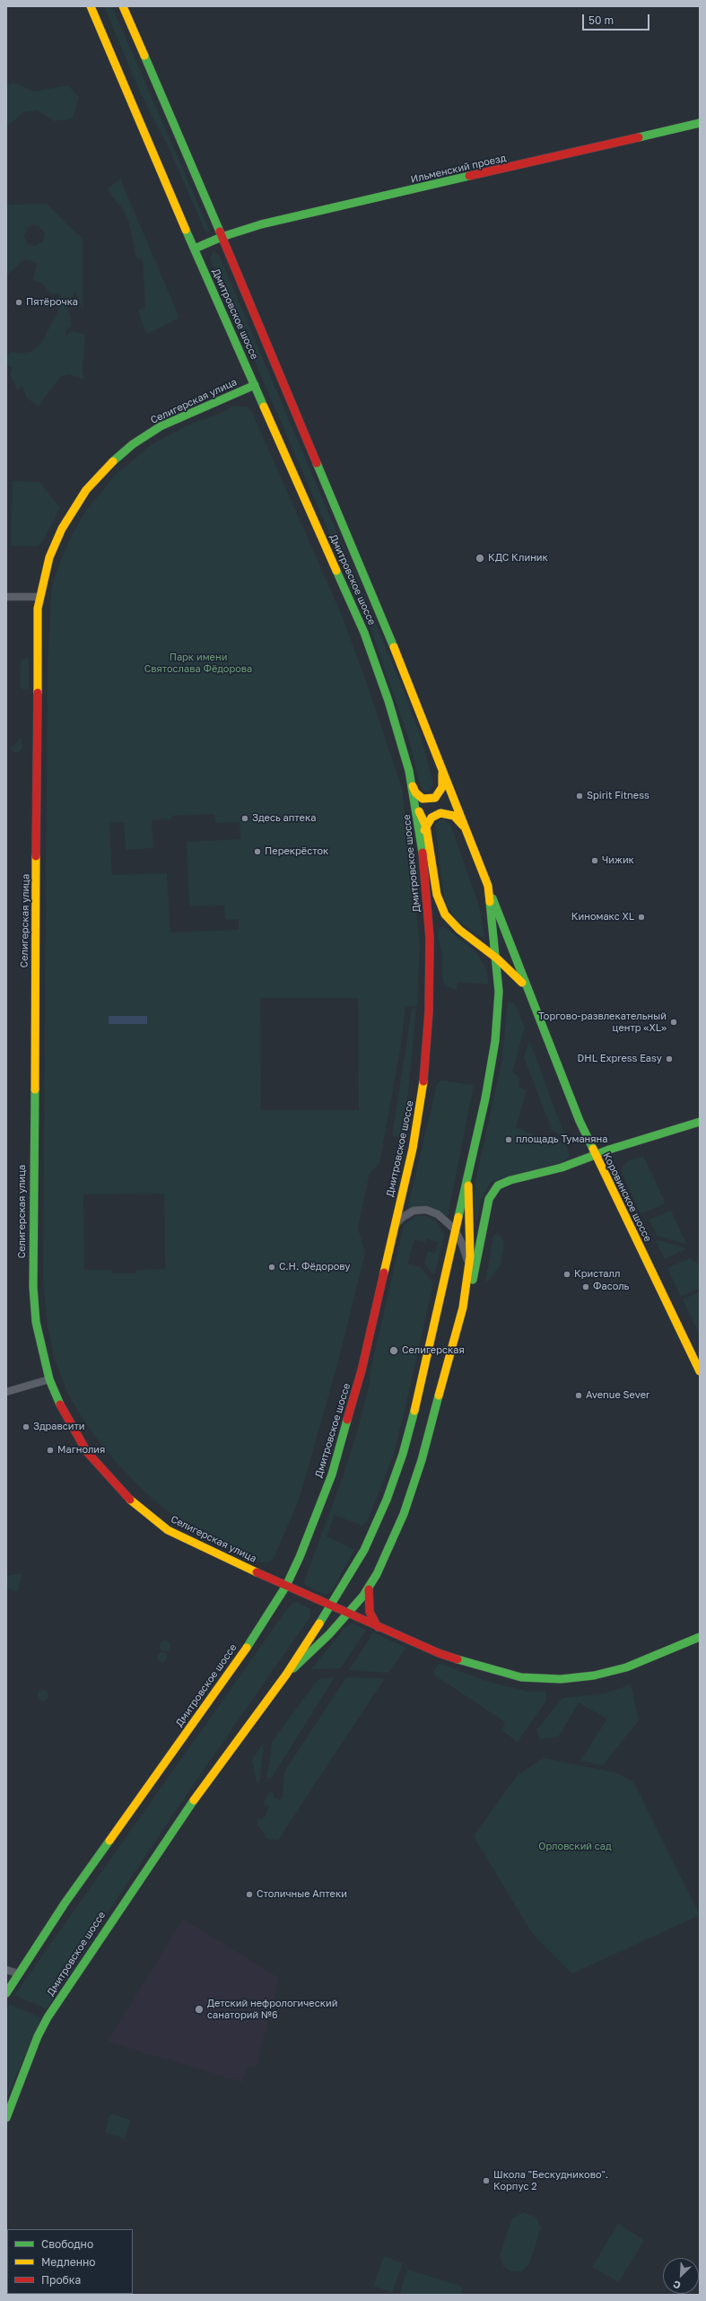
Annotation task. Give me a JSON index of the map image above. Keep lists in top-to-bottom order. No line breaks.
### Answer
{"streets":{"main road":["Ильменский проезд","Дмитровское шоссе","Селигерская улица","Коровинское шоссе"]},"crossings":[["Ильменский проезд","Дмитровское шоссе"],["Дмитровское шоссе","Селигерская улица"],["Дмитровское шоссе","Коровинское шоссе"]],"parks":["Парк имени Святослава Фёдорова","Орловский сад"],"places":["Пятёрочка","КДС Клиник","Spirit Fitness","Здесь аптека","Перекрёсток","Чижик","Киномакс XL","Торгово-развлекательный центр «XL»","DHL Express Easy","площадь Туманяна","С.Н. Фёдорову","Кристалл","Фасоль","Селигерская","Avenue Sever","Здравсити","Магнолия","Столичные Аптеки","Детский нефрологический санаторий №6","Школа \"Бескудниково\". Корпус 2"],"legend":["Свободно","Медленно","Пробка"],"scale_bar":"50 m","north":"bottom left"}
